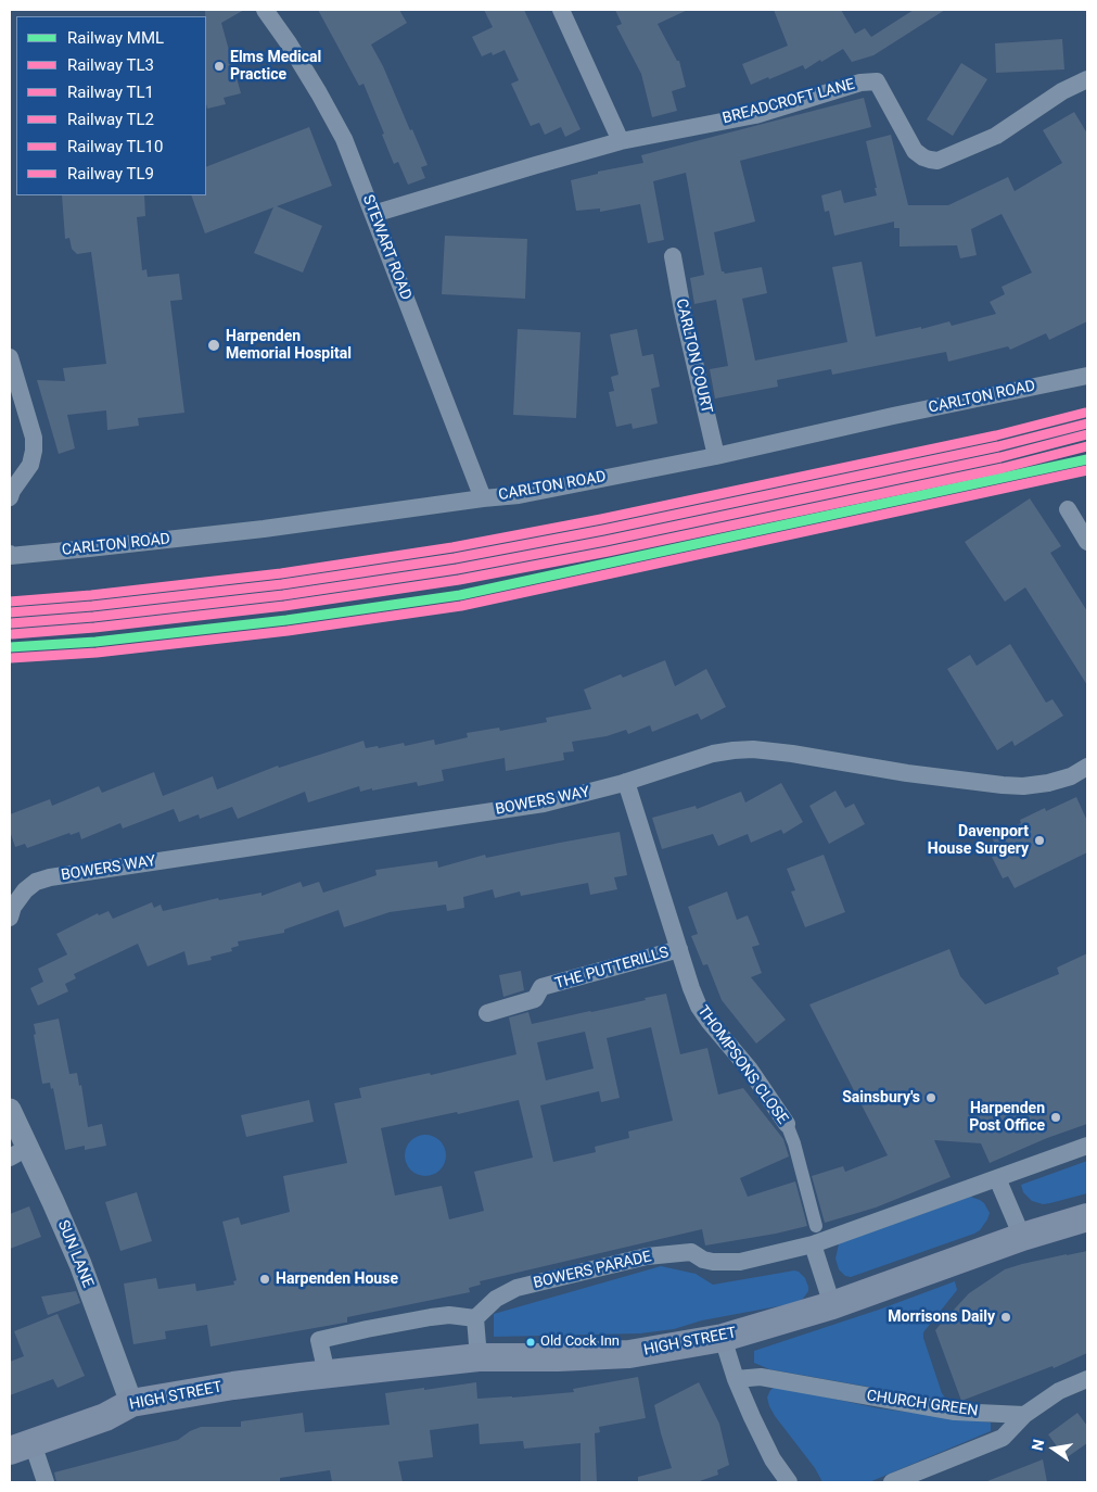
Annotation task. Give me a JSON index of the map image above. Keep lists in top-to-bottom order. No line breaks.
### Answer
{"streets":{"main road":["HIGH STREET"],"street":["BREADCROFT LANE","STEWART ROAD","CARLTON COURT","CARLTON ROAD","BOWERS WAY","THE PUTTERILLS","THOMPSONS CLOSE","SUN LANE","BOWERS PARADE","CHURCH GREEN"]},"crossings":[["BREADCROFT LANE","STEWART ROAD"],["STEWART ROAD","CARLTON ROAD"],["CARLTON COURT","CARLTON ROAD"],["BOWERS WAY","THOMPSONS CLOSE"],["THE PUTTERILLS","THOMPSONS CLOSE"],["SUN LANE","HIGH STREET"]],"places":["Elms Medical Practice","Harpenden Memorial Hospital","Davenport House Surgery","Sainsbury's","Harpenden Post Office","Harpenden House","Morrisons Daily","Old Cock Inn"],"lines":["rail line TL10","rail line TL1","rail line TL2","rail line TL9","rail line MML","rail line TL3"],"legend":["Railway MML","Railway TL3","Railway TL1","Railway TL2","Railway TL10","Railway TL9"],"north":"left"}
